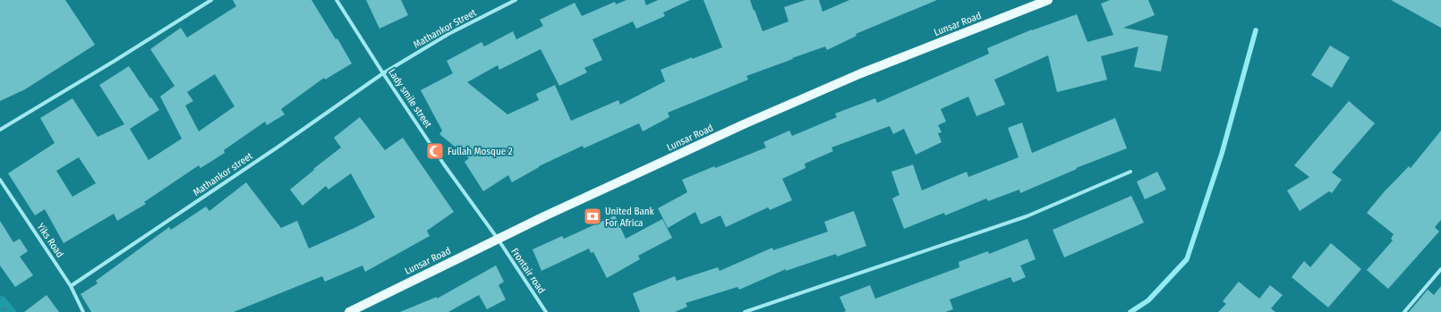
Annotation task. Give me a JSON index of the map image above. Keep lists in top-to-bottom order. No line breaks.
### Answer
{"streets":{"main road":["Lunsar Road"],"street":["Mathankor Street","Lady smile street","Mathankor street","Yiks Road","Frontair road"]},"crossings":[["Lunsar Road","Lady smile street"],["Lunsar Road","Frontair road"],["Mathankor Street","Lady smile street"],["Mathankor Street","Mathankor street"],["Lady smile street","Mathankor street"],["Lady smile street","Frontair road"],["Mathankor street","Yiks Road"]],"places":{"mosque":["Fullah Mosque 2"],"bank":["United Bank For Africa"]}}
